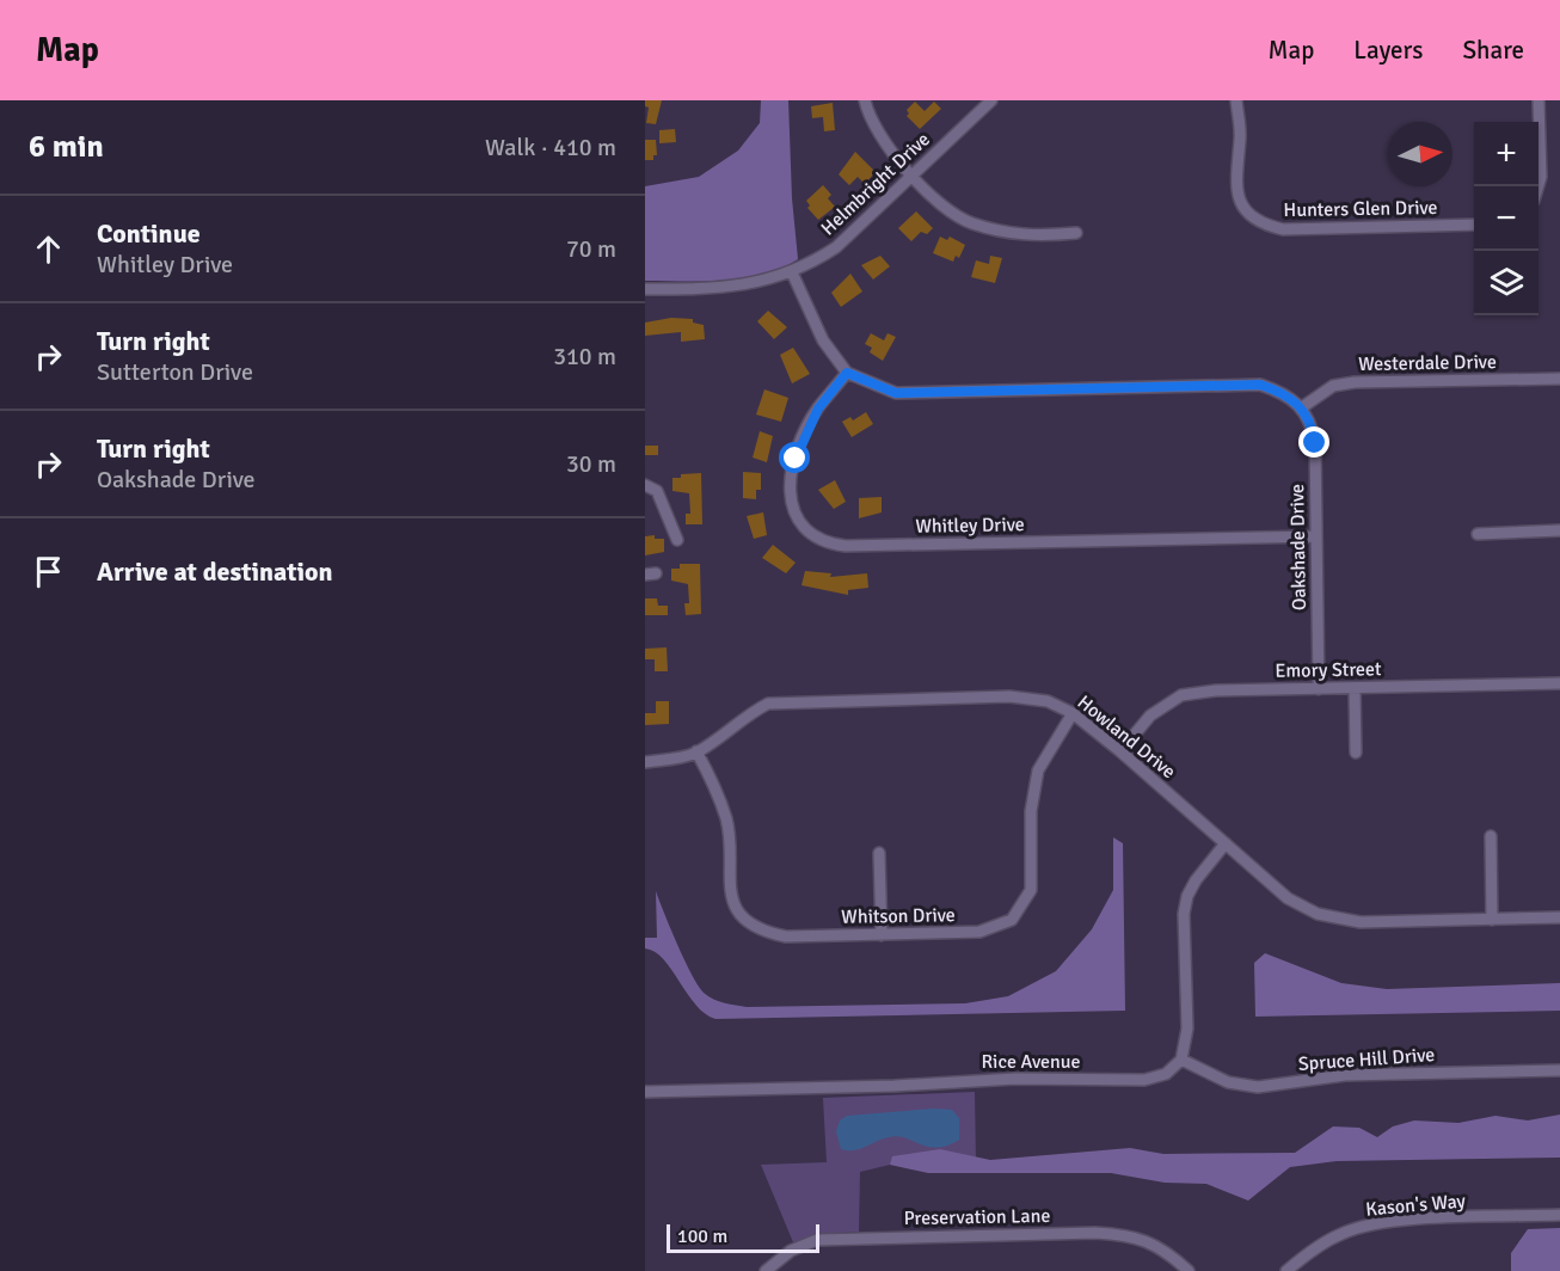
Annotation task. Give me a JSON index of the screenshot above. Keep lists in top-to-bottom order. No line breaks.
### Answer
{"streets":{"street":["Helmbright Drive","Hunters Glen Drive","Westerdale Drive","Whitley Drive","Oakshade Drive","Emory Street","Howland Drive","Whitson Drive","Spruce Hill Drive","Rice Avenue","Kason's Way","Preservation Lane"]},"crossings":[["Westerdale Drive","Oakshade Drive"],["Whitley Drive","Oakshade Drive"],["Oakshade Drive","Emory Street"],["Emory Street","Howland Drive"],["Howland Drive","Whitson Drive"],["Spruce Hill Drive","Rice Avenue"]],"scale_bar":"100 m","north":"right","page":{"header":"Map","nav":["Map","Layers","Share"],"heading":["6 min","Walk · 410 m"],"map_buttons":["+","−"],"list":[["Continue","Whitley Drive","70 m"],["Turn right","Sutterton Drive","310 m"],["Turn right","Oakshade Drive","30 m"],"Arrive at destination"],"scale":"100 m"}}
